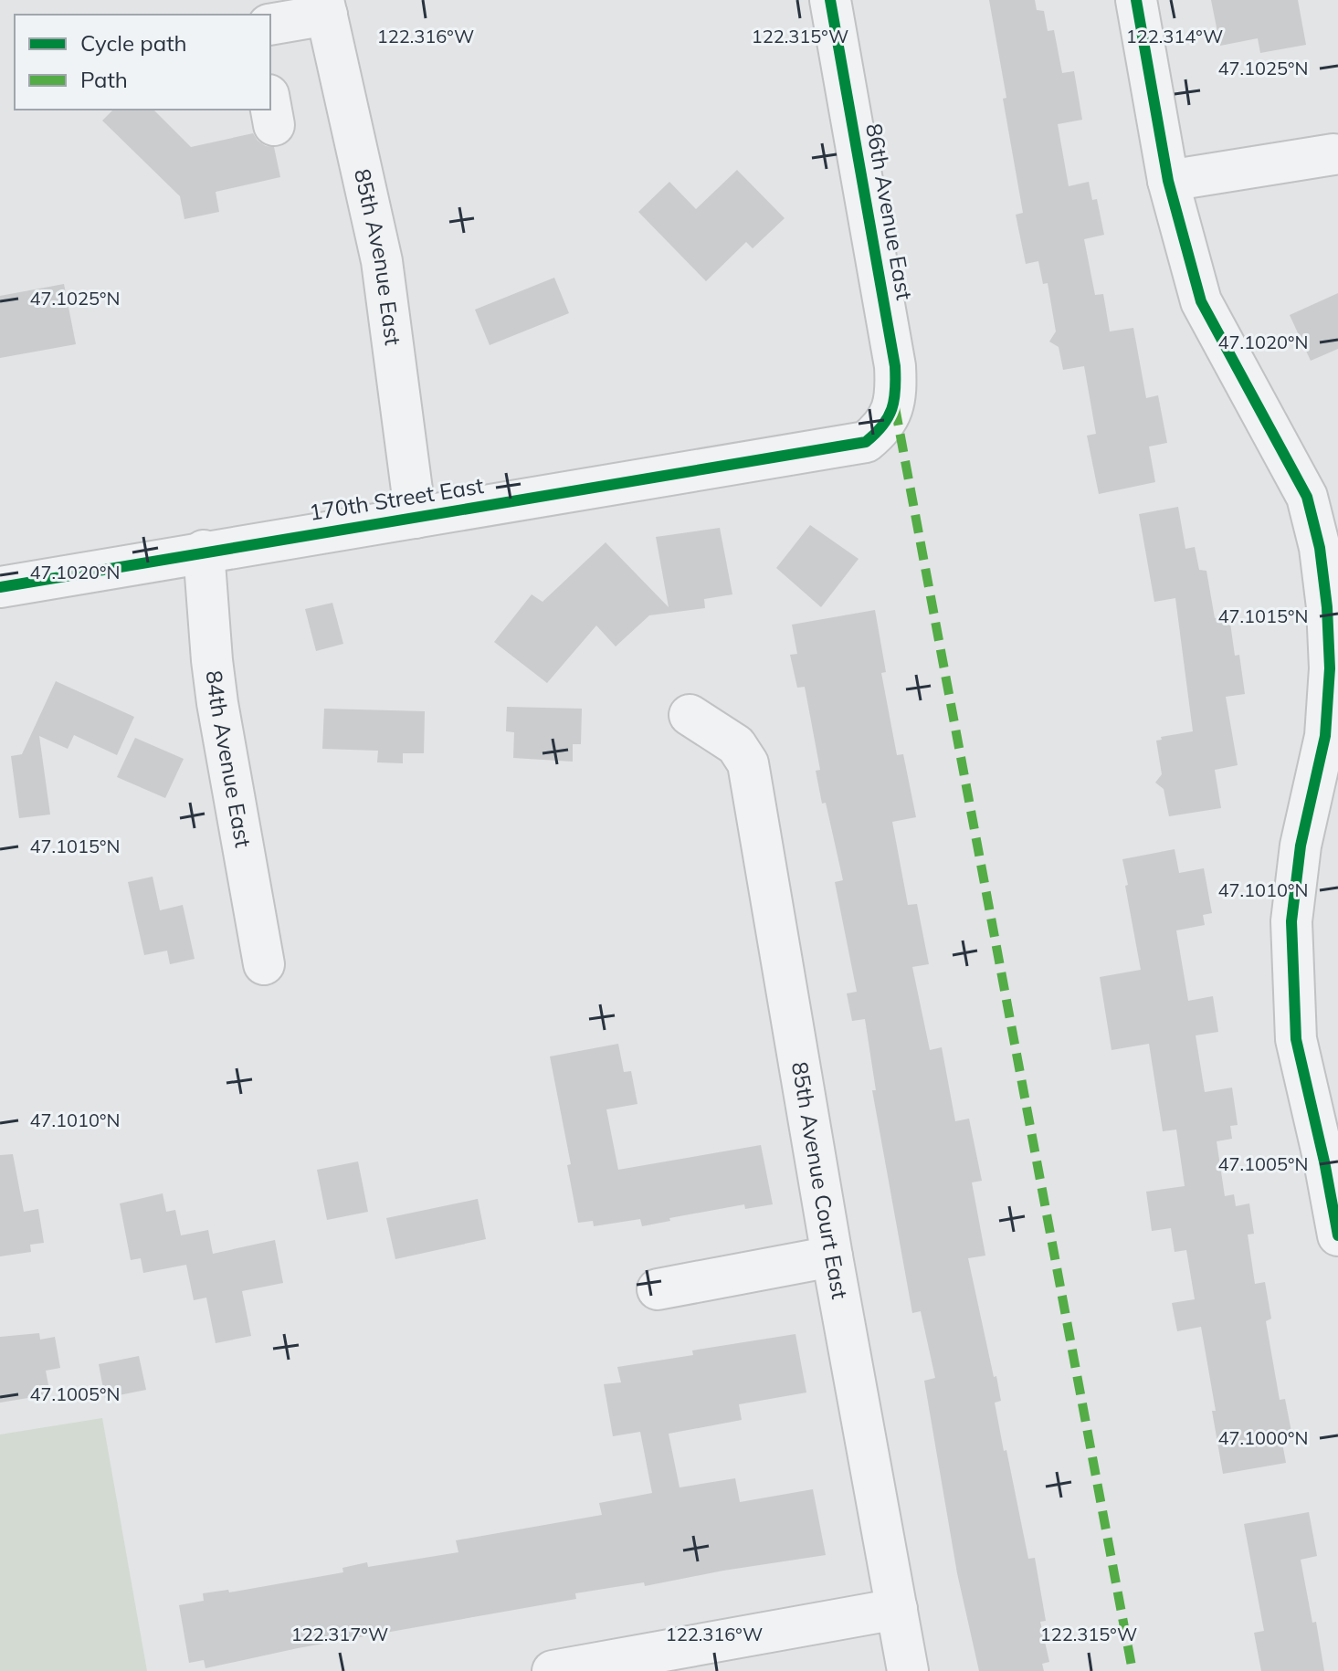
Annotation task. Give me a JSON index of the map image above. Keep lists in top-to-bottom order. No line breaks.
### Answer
{"streets":{"street":["86th Avenue East","85th Avenue East","170th Street East","84th Avenue East","85th Avenue Court East"]},"crossings":[["86th Avenue East","170th Street East"],["85th Avenue East","170th Street East"],["170th Street East","84th Avenue East"]],"legend":["Cycle path","Path"],"coordinates":["122.316°W","122.315°W","122.314°W","47.1025°N","47.1020°N","47.1015°N","47.1010°N","47.1005°N","47.1000°N","122.317°W"]}
